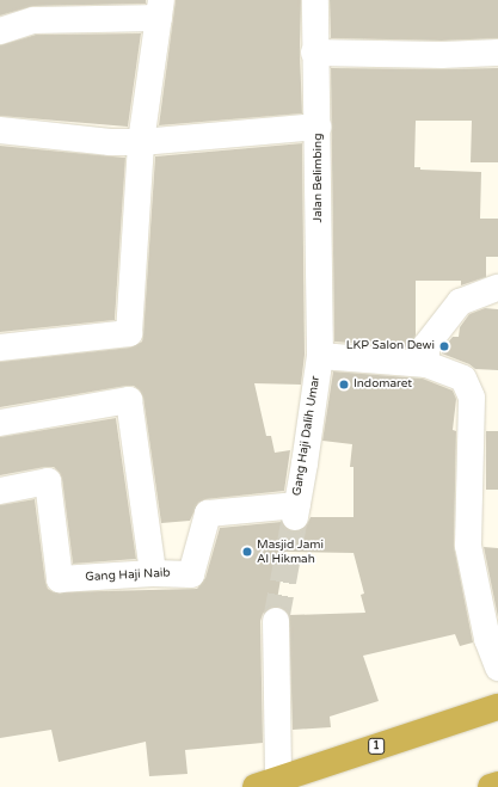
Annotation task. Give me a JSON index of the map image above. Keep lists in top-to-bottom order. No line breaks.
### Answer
{"streets":{"highway":["1"],"street":["Jalan Belimbing","Gang Haji Dalih Umar","Gang Haji Naib"]},"crossings":[["Jalan Belimbing","Gang Haji Dalih Umar"],["Gang Haji Dalih Umar","Gang Haji Naib"]],"places":["LKP Salon Dewi","Indomaret","Masjid Jami Al Hikmah"]}
